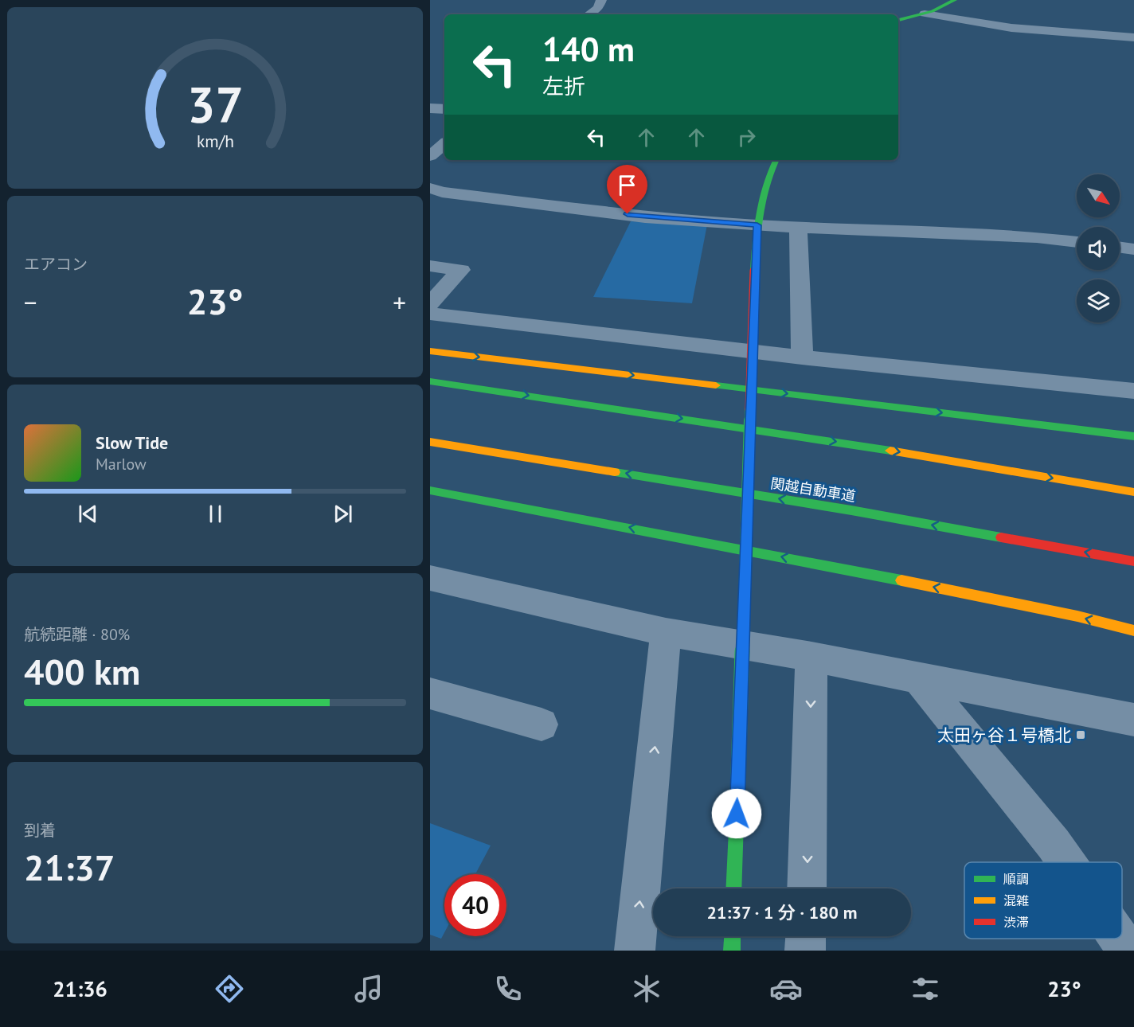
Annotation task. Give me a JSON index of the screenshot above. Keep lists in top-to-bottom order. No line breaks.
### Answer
{"streets":{"main road":["関越自動車道"]},"places":{"transit":["太田ヶ谷１号橋北"]},"legend":["順調","混雑","渋滞"],"north":"bottom right","page":{"turn":["140 m","左折"],"tile":["エアコン",["航続距離 · 80%","400 km"],["到着","21:37"]],"heat":["−","23°","+"],"song":["Slow Tide","Marlow"],"limit":"40","trip":"21:37 · 1 分 · 180 m","tabs":["21:36","23°"],"gauge":["37","km/h"]}}
